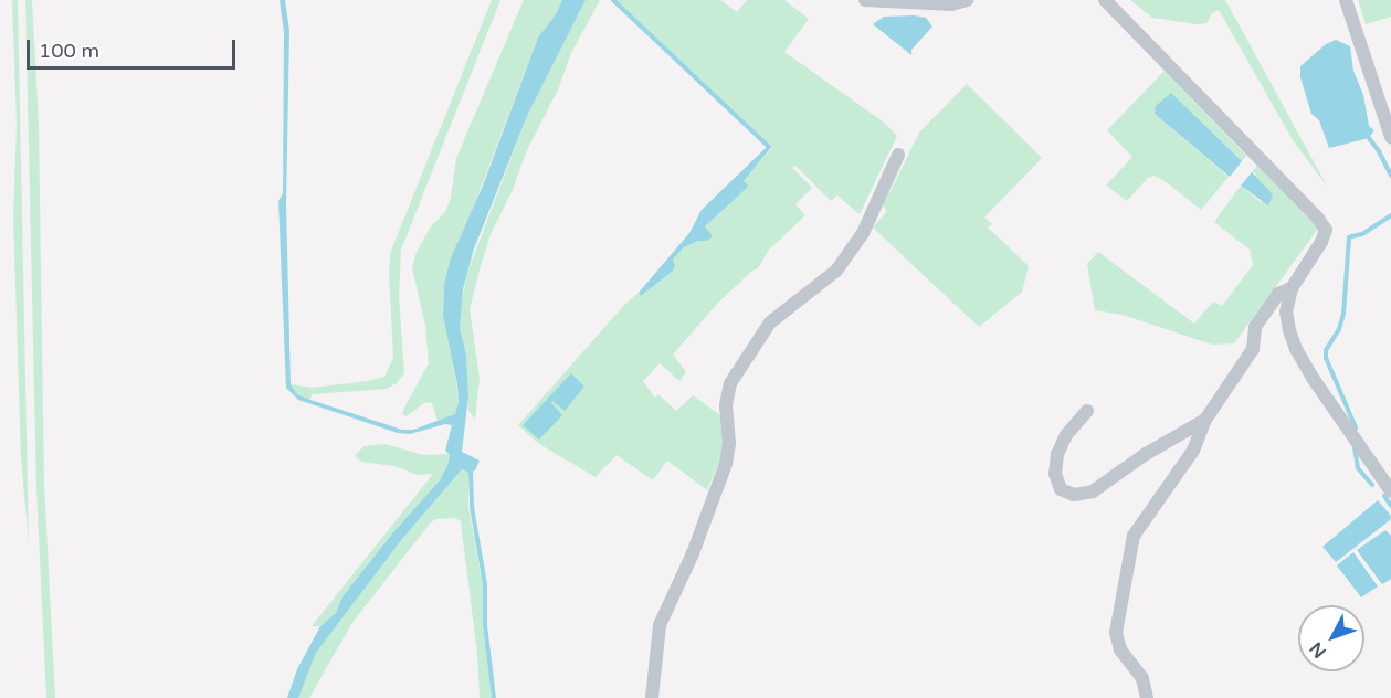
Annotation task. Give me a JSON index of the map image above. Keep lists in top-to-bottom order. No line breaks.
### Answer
{"scale_bar":"100 m","north":"bottom left"}
